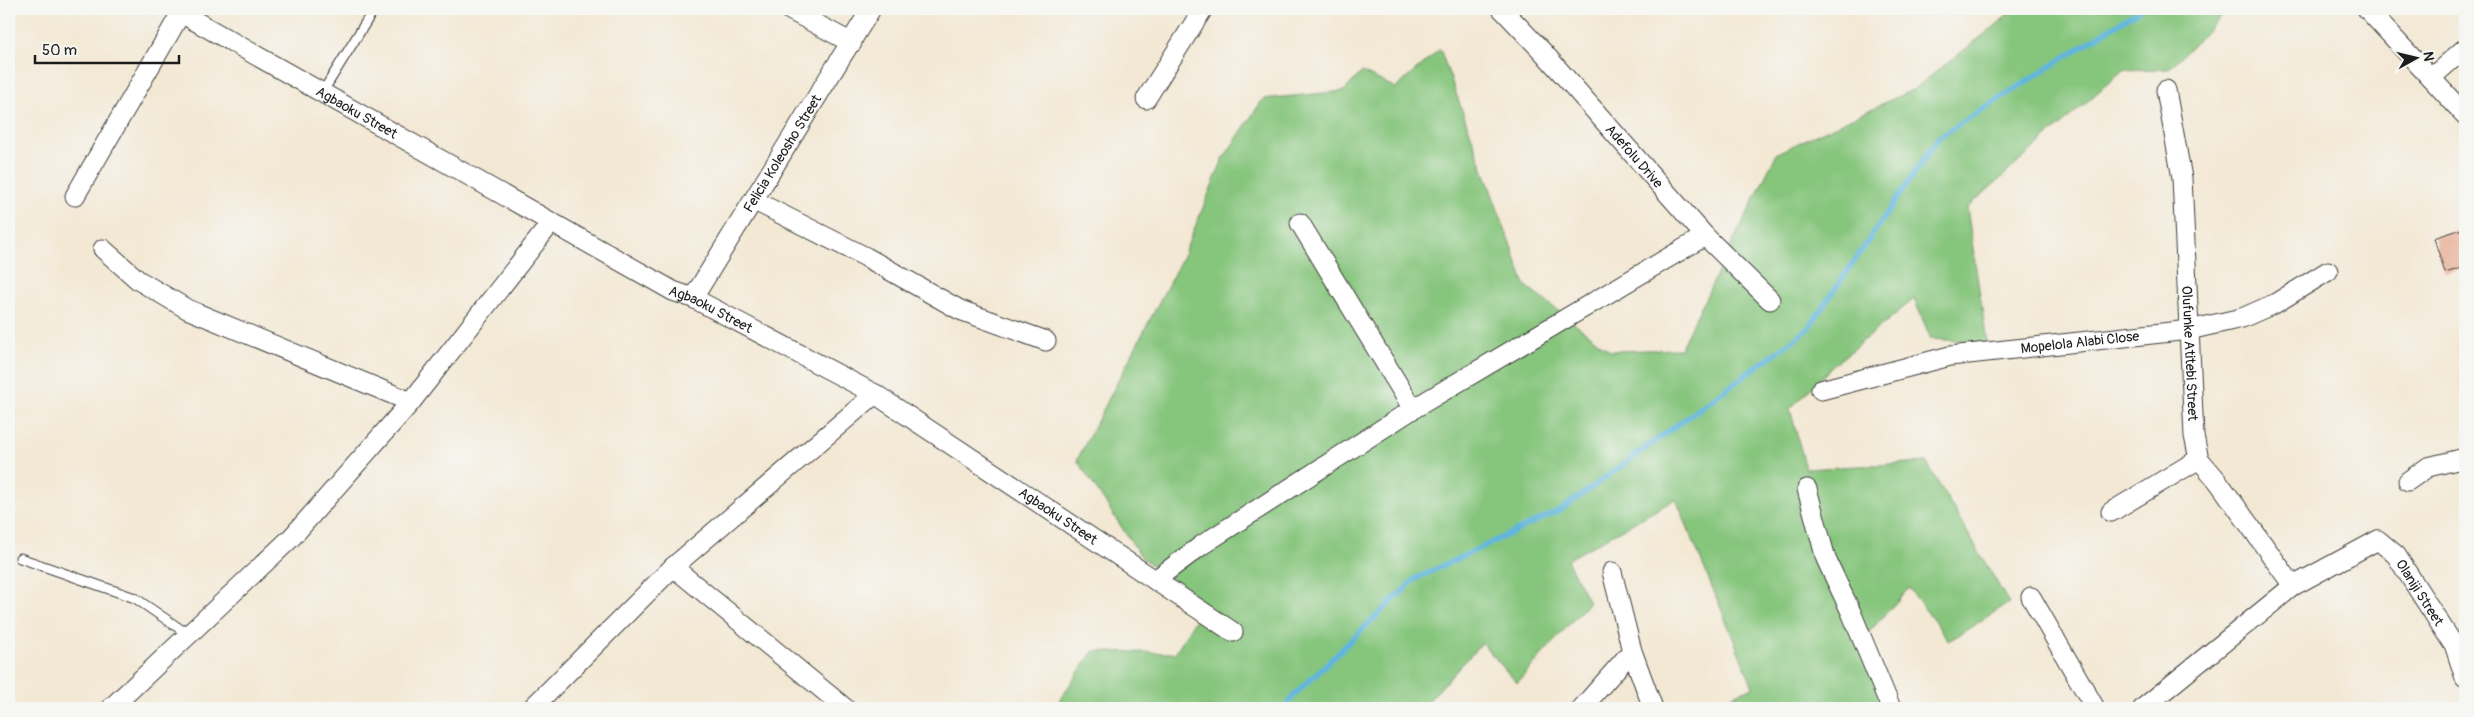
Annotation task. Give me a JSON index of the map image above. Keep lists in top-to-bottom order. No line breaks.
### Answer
{"streets":{"street":["Agbaoku Street","Felicia Koleosho Street","Adefolu Drive","Mopelola Alabi Close","Olufunke Atitebi Street","Olaniji Street"]},"crossings":[["Agbaoku Street","Felicia Koleosho Street"],["Mopelola Alabi Close","Olufunke Atitebi Street"],["Olufunke Atitebi Street","Olaniji Street"]],"scale_bar":"50 m","north":"right"}
